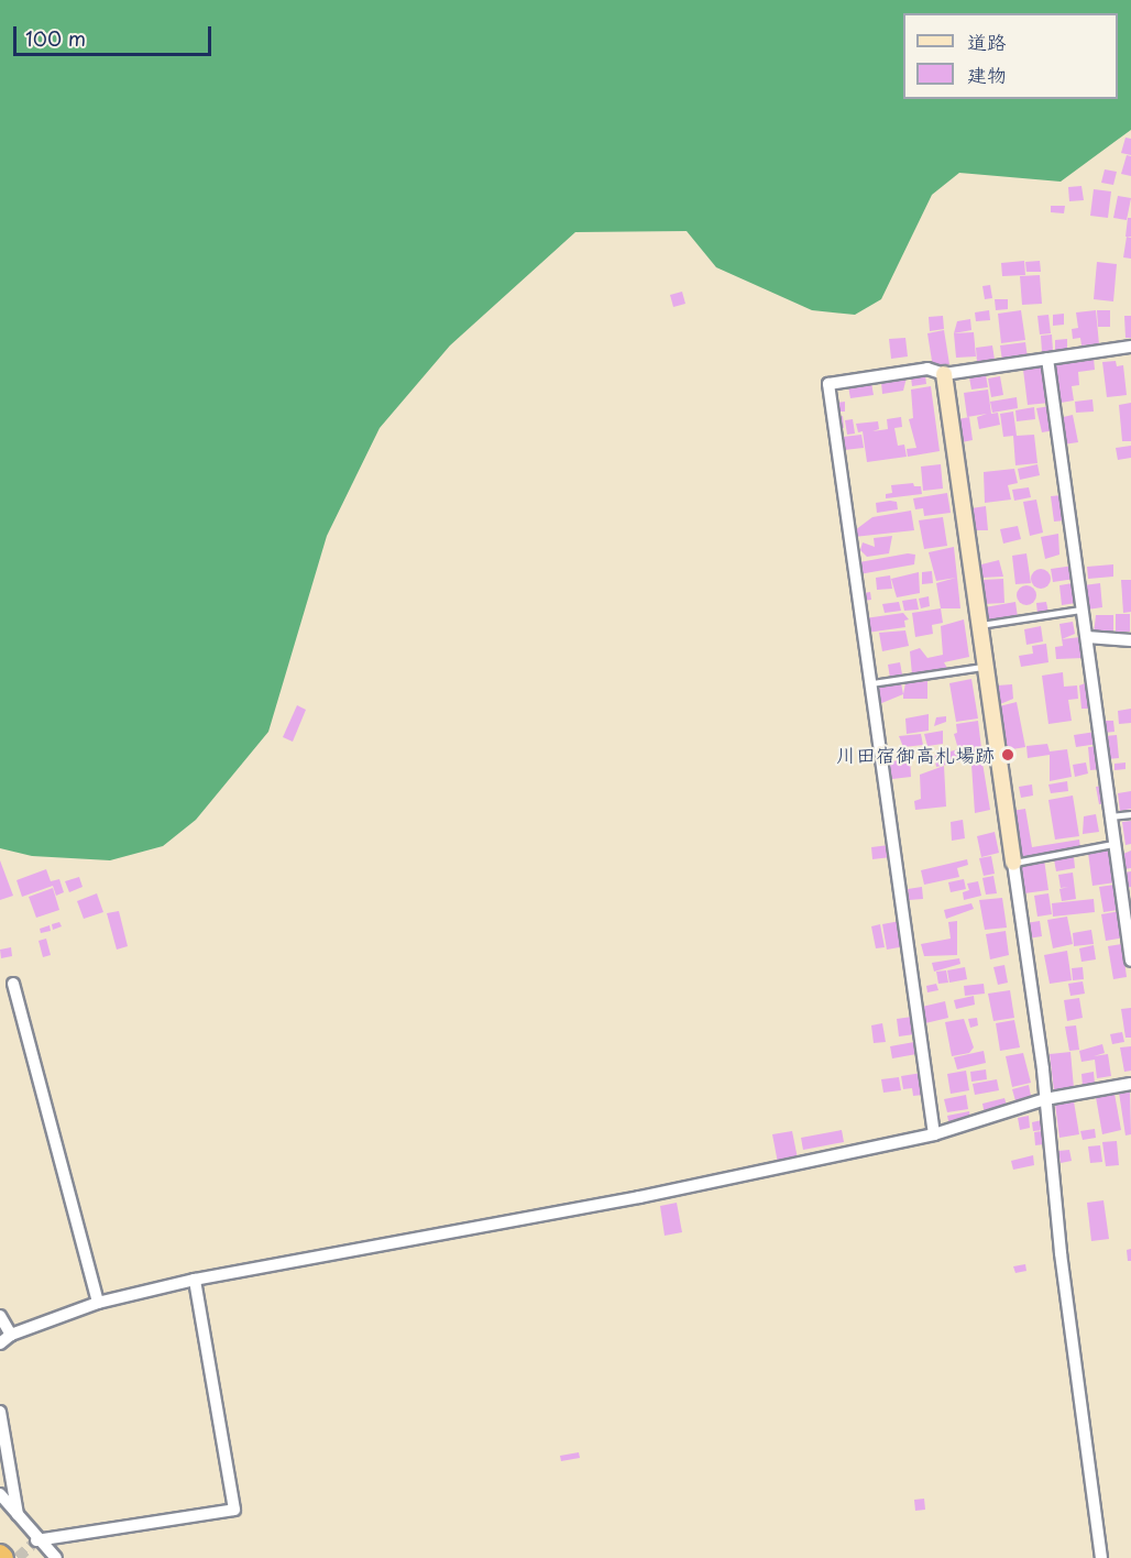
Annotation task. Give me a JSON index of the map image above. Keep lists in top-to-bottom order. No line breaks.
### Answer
{"places":["川田宿御高札場跡"],"legend":["道路","建物"],"scale_bar":"100 m"}
